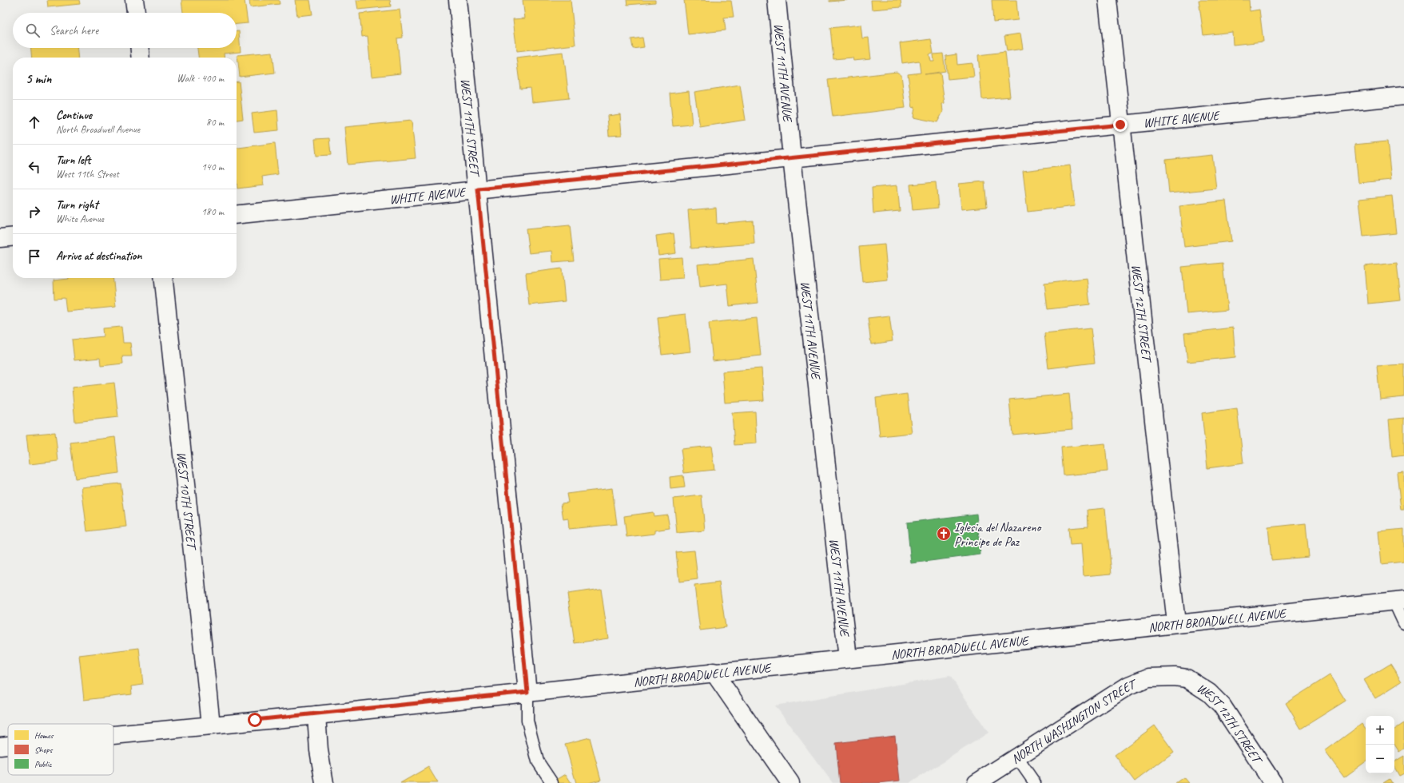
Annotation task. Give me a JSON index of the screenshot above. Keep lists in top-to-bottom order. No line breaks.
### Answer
{"streets":{"street":["WEST 11TH AVENUE","WHITE AVENUE","WEST 11TH STREET","WEST 12TH STREET","WEST 10TH STREET","NORTH BROADWELL AVENUE","NORTH WASHINGTON STREET"]},"crossings":[["WEST 11TH AVENUE","WHITE AVENUE"],["WEST 11TH AVENUE","NORTH BROADWELL AVENUE"],["WHITE AVENUE","WEST 11TH STREET"],["WHITE AVENUE","WEST 12TH STREET"],["WEST 11TH STREET","NORTH BROADWELL AVENUE"],["WEST 12TH STREET","NORTH BROADWELL AVENUE"],["WEST 12TH STREET","NORTH WASHINGTON STREET"],["WEST 10TH STREET","NORTH BROADWELL AVENUE"]],"places":{"church":["Iglesia del Nazareno Principe de Paz"]},"legend":["Homes","Shops","Public"],"page":{"search":"Search here","heading":["5 min","Walk · 400 m"],"list":[["Continue","North Broadwell Avenue","80 m"],["Turn left","West 11th Street","140 m"],["Turn right","White Avenue","180 m"],"Arrive at destination"],"map_buttons":["+","−"]}}
